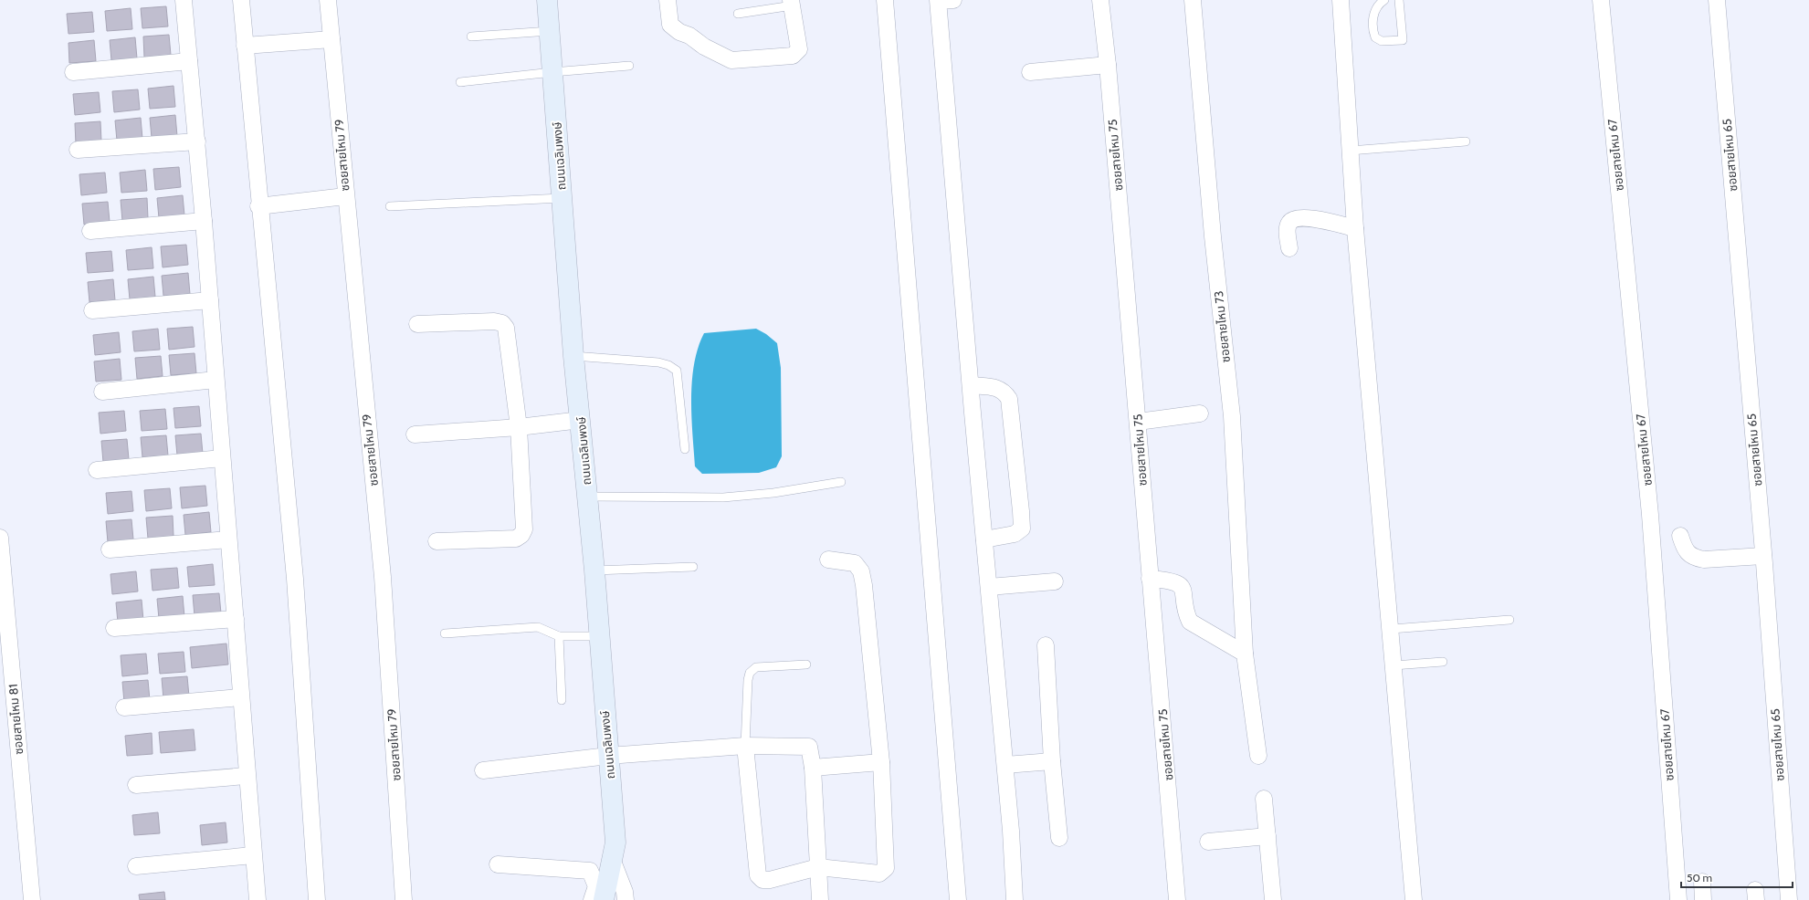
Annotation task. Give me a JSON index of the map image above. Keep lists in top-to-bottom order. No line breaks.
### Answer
{"streets":{"main road":["ถนนเฉลิมพงษ์"],"street":["ซอยสายไหม 79","ซอยสายไหม 75","ซอยสายไหม 67","ซอยสายไหม 65","ซอยสายไหม 73","ซอยสายไหม 81"]},"scale_bar":"50 m"}
